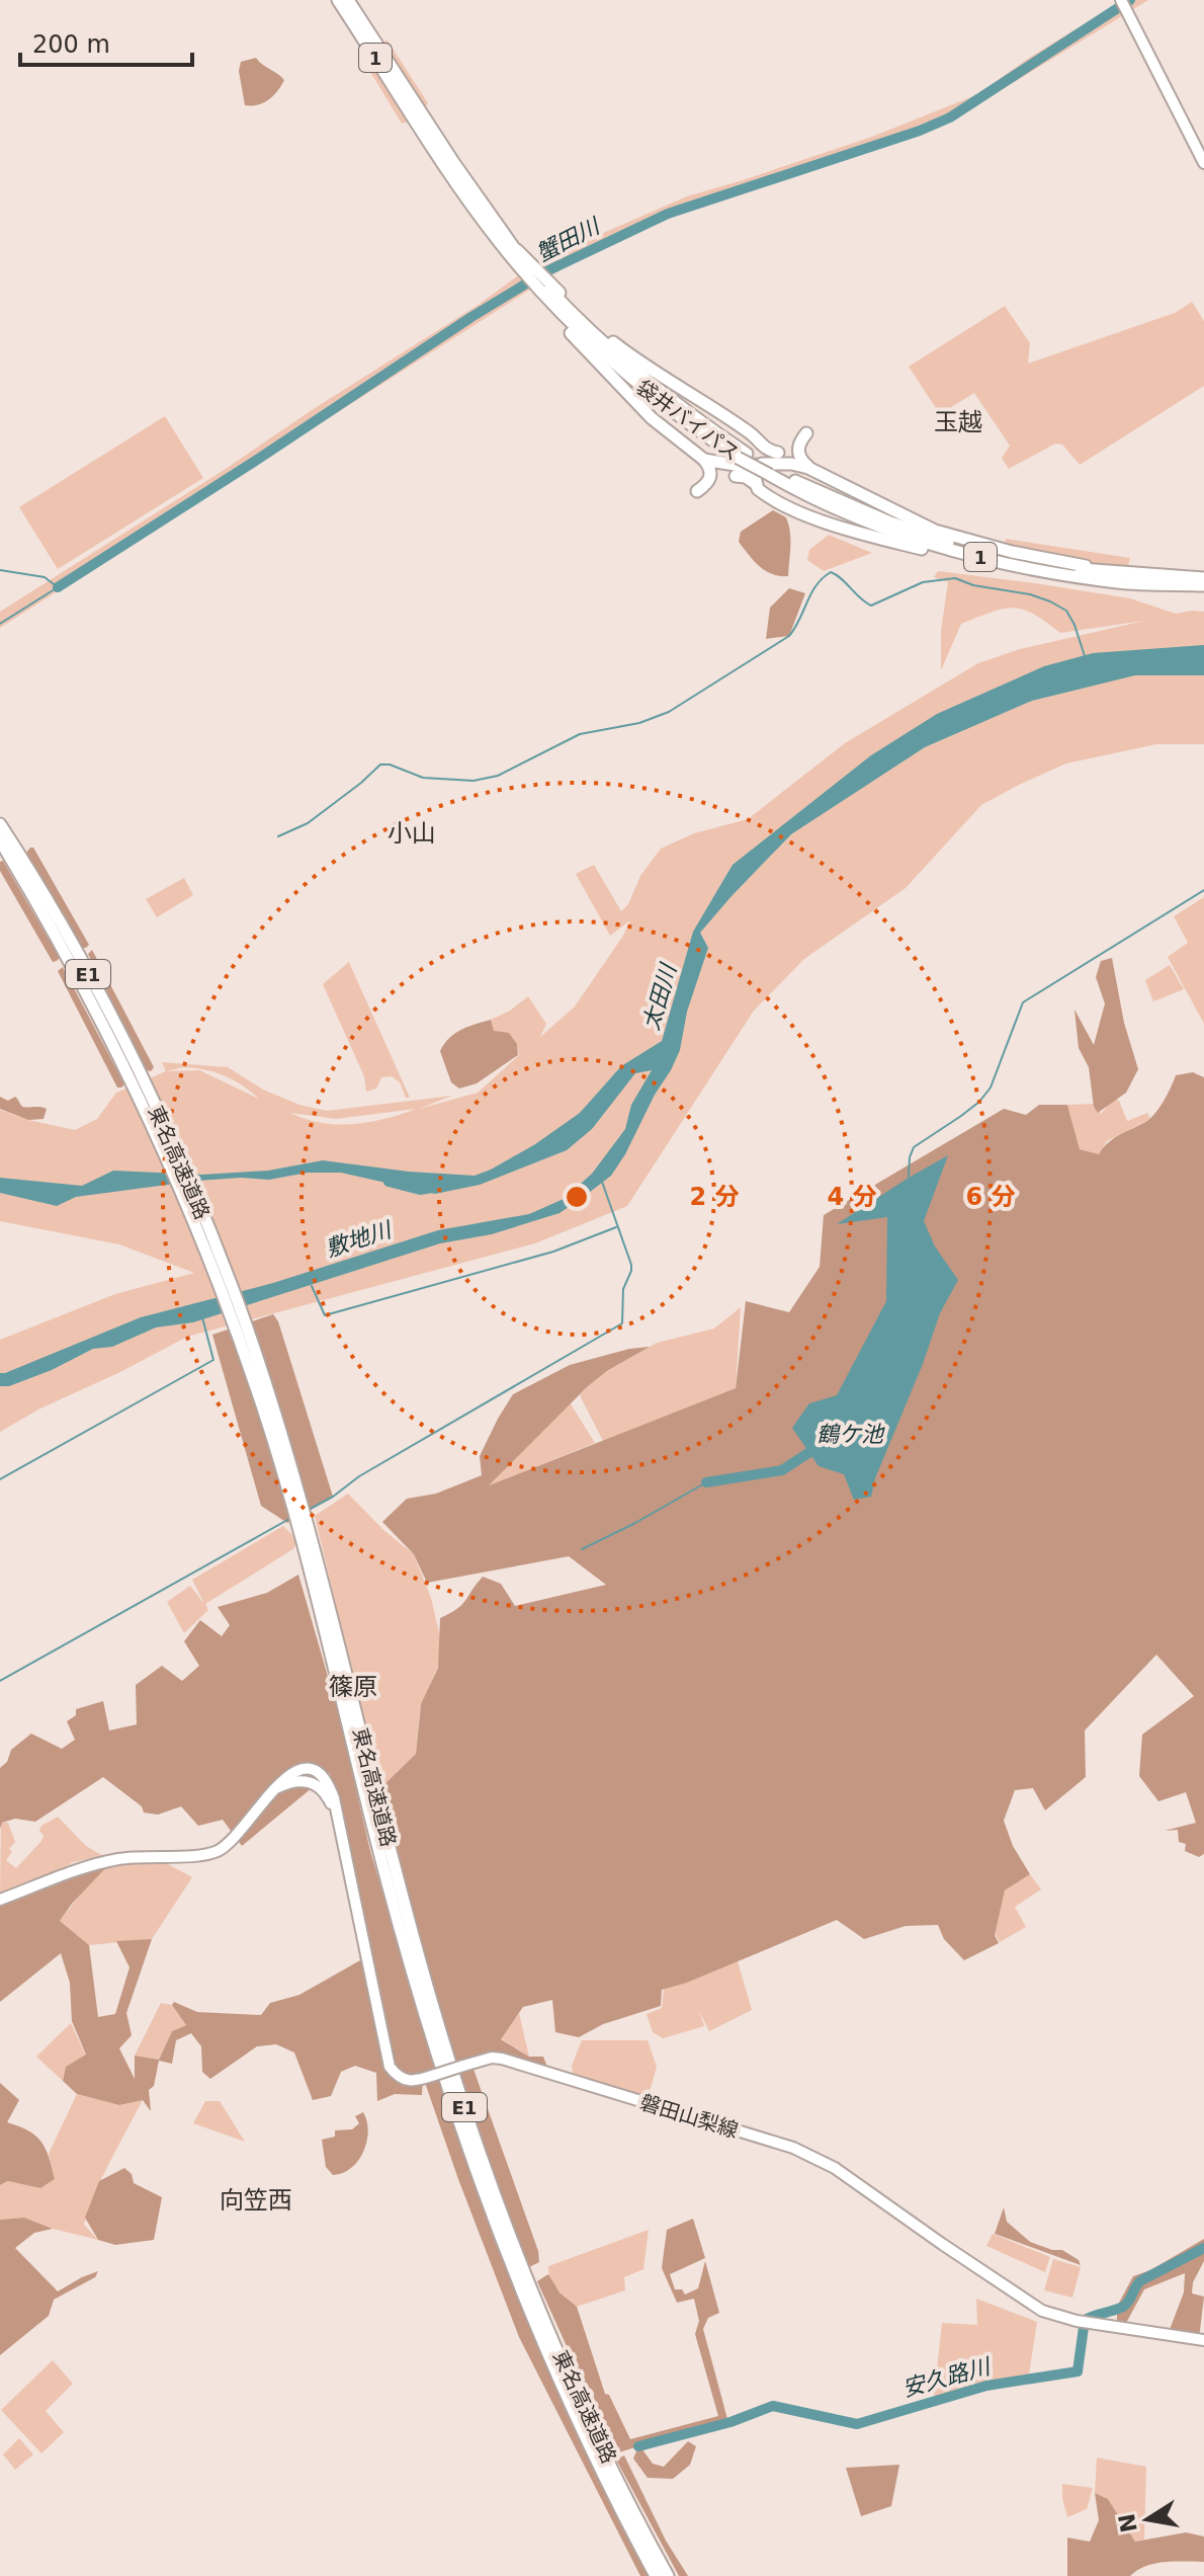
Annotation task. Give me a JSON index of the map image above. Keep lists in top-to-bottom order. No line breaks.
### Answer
{"streets":{"highway":["1","袋井バイパス","E1","東名高速道路"],"main road":["磐田山梨線"]},"districts":["玉越","小山","篠原","向笠西"],"water":["蟹田川","太田川","敷地川","鶴ケ池","安久路川"],"scale_bar":"200 m","north":"left","rings":["2 分","4 分","6 分"]}
